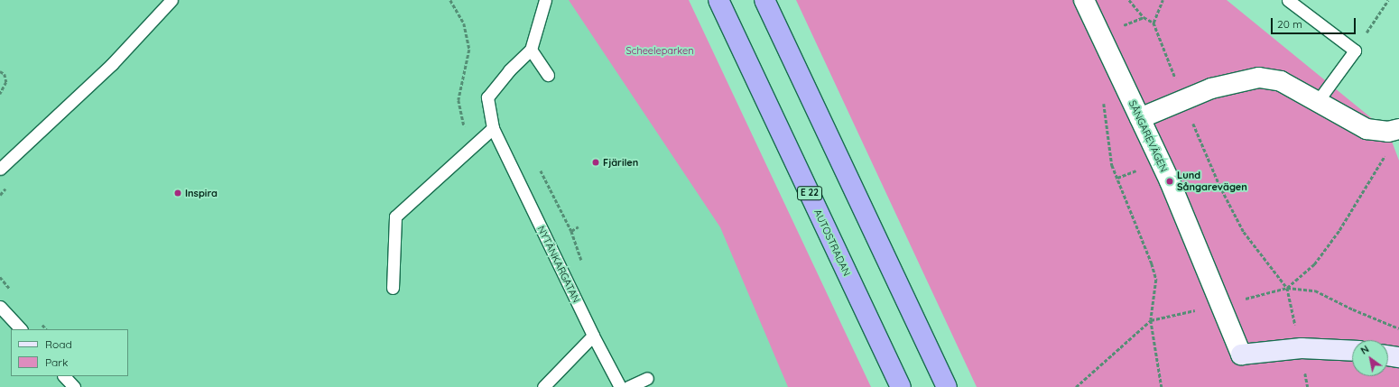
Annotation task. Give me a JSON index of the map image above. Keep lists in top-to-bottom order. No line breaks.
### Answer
{"streets":{"highway":["E 22","AUTOSTRADAN"],"street":["SÅNGAREVÄGEN"],"lane":["NYTÄNKARGATAN"]},"parks":["Scheeleparken"],"places":["Fjärilen","Lund Sångarevägen","Inspira"],"legend":["Road","Park"],"scale_bar":"20 m","north":"top left"}
